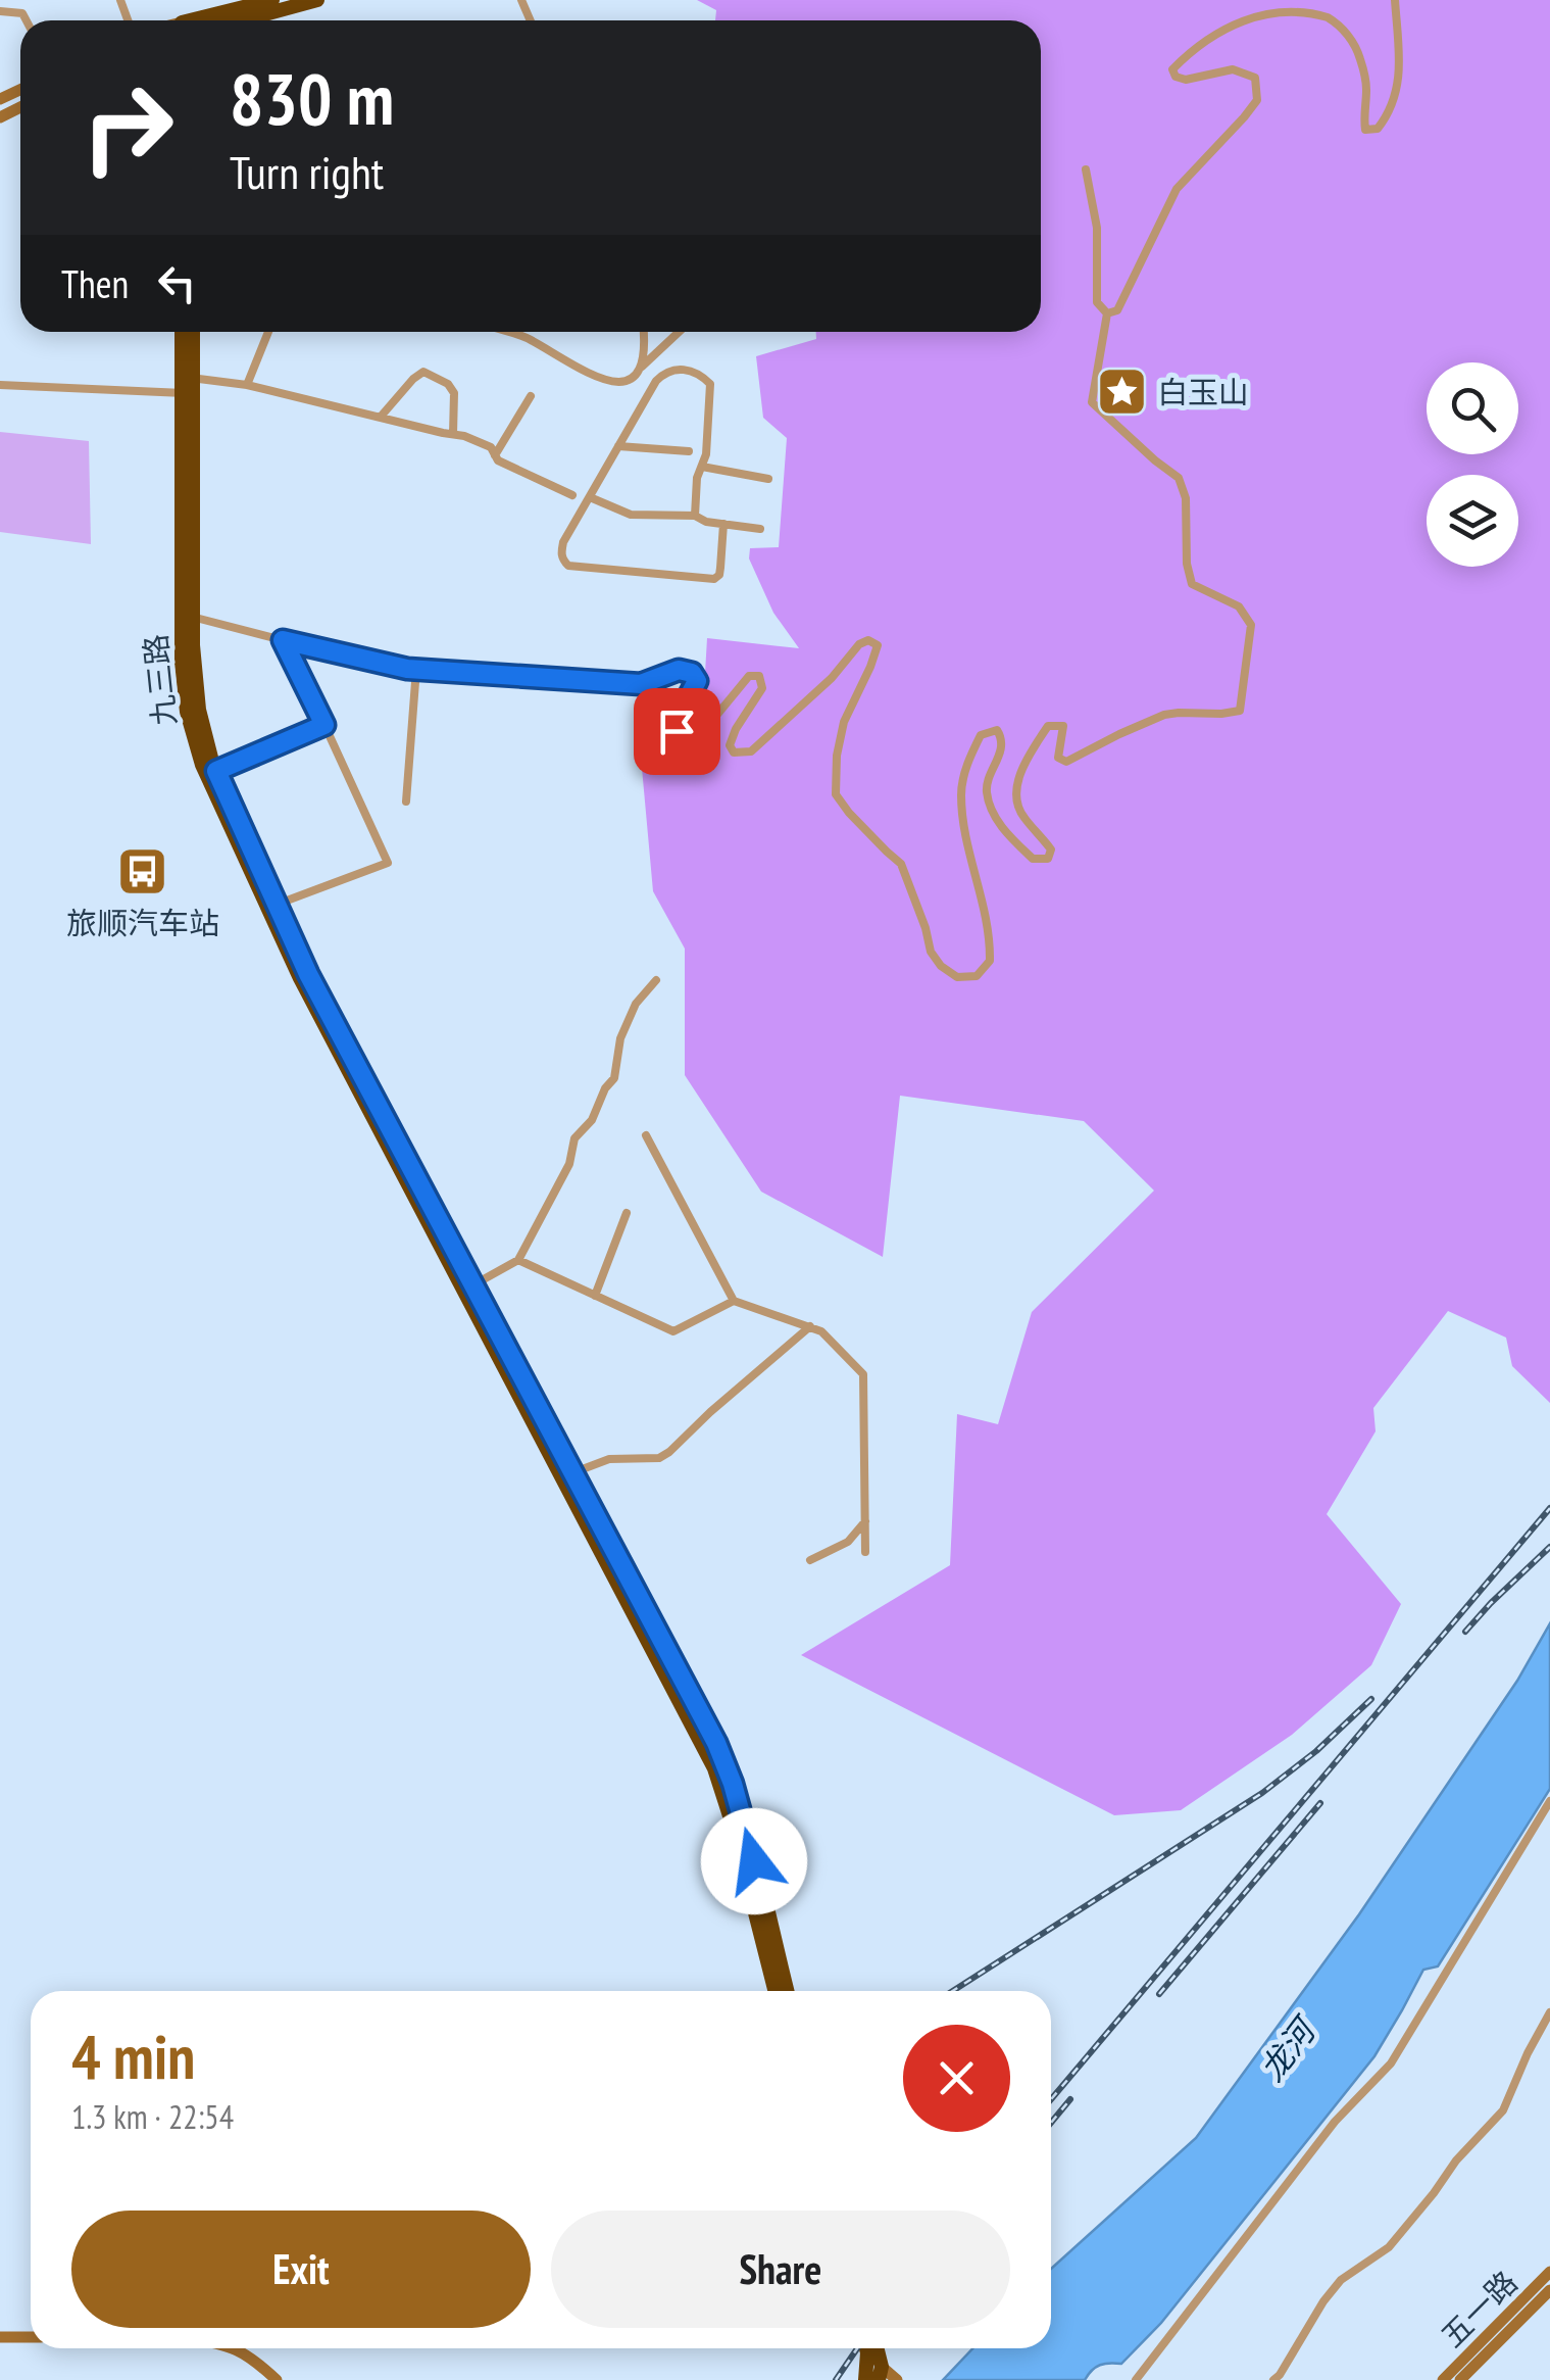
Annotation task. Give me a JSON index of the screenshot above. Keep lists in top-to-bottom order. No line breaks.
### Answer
{"streets":{"highway":["九三路"],"main road":["五一路"]},"water":["龙河"],"places":{"place":["白玉山"],"bus stop":["旅顺汽车站"]},"page":{"turn":["830 m","Turn right"],"then":"Then","heading":["4 min","1.3 km · 22:54"],"buttons":["Exit","Share"]}}
